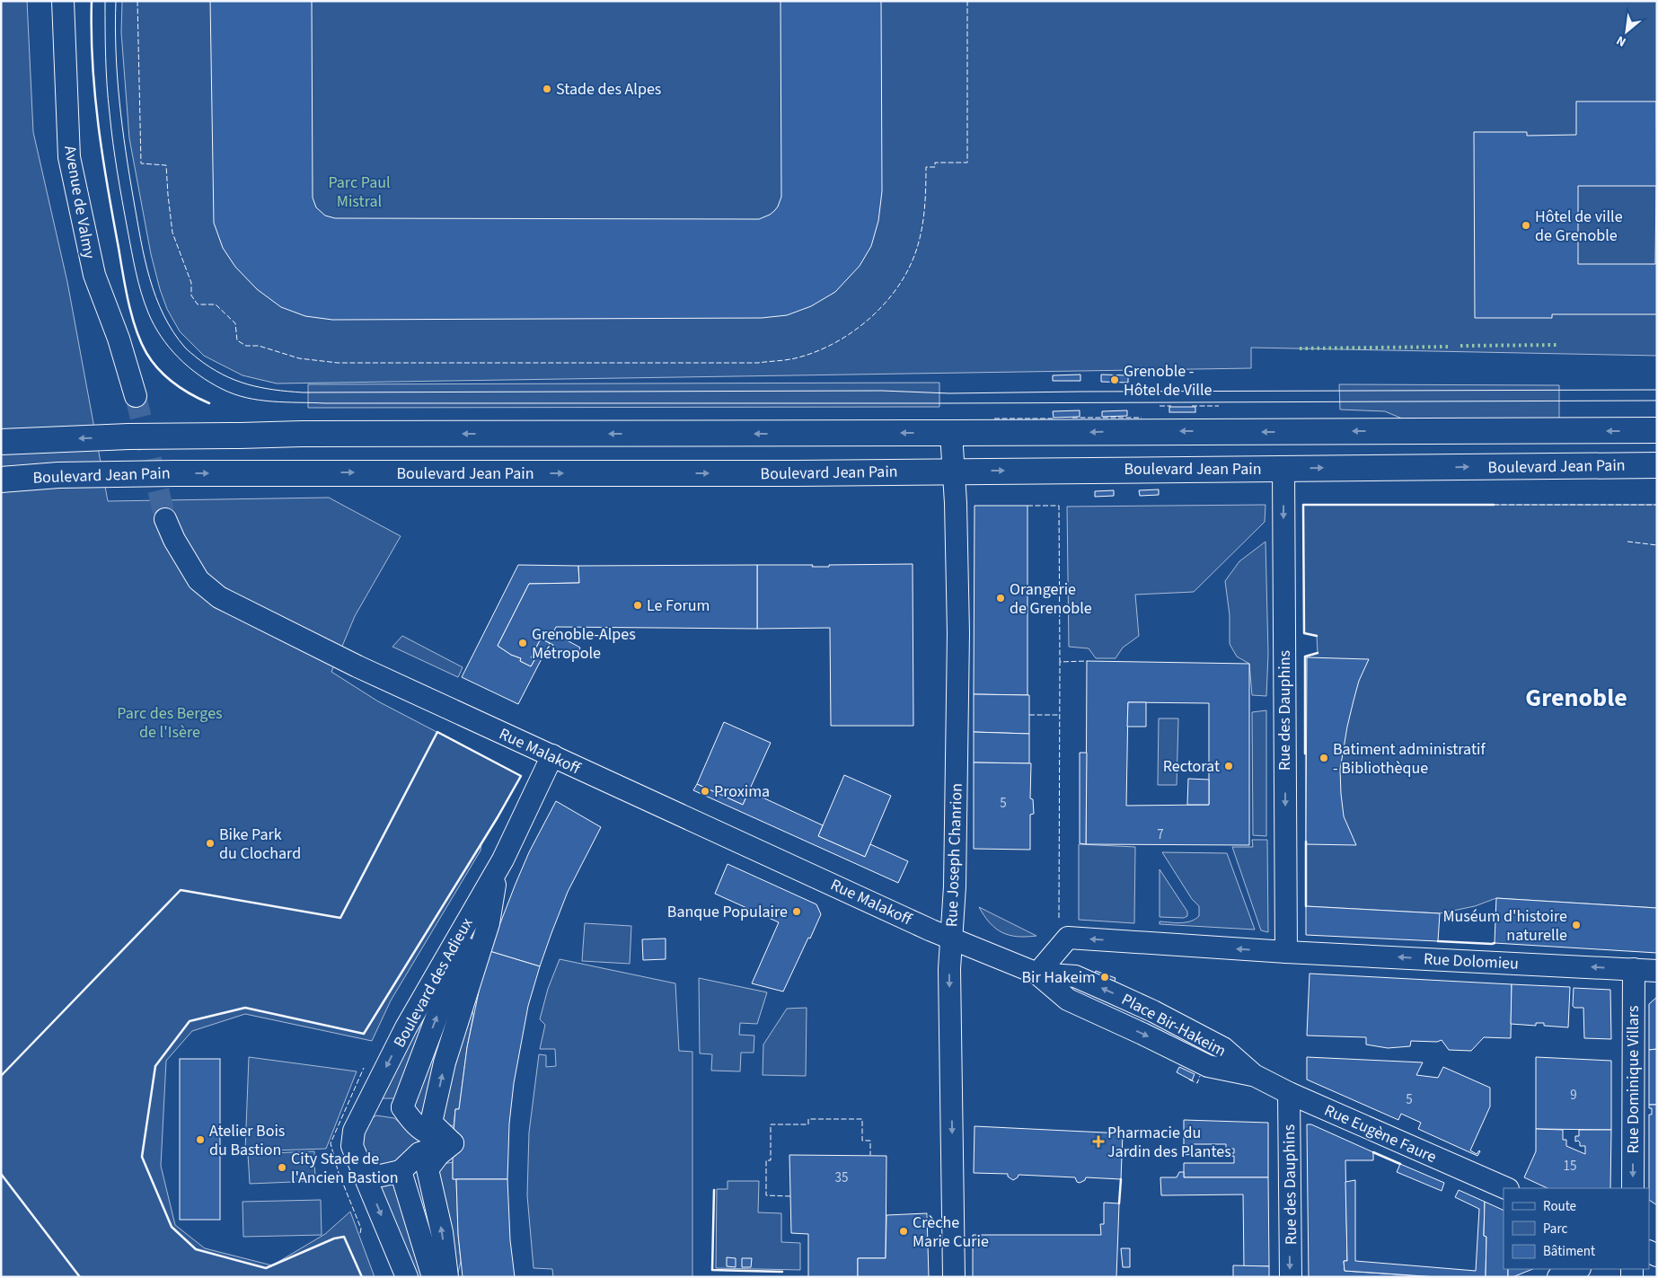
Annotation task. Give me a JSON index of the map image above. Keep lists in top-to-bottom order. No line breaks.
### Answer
{"streets":{"main road":["Boulevard Jean Pain"],"street":["Avenue de Valmy","Rue des Dauphins","Rue Malakoff","Rue Joseph Chanrion","Rue Dolomieu","Boulevard des Adieux","Place Bir-Hakeim","Rue Dominique Villars","Rue Eugène Faure"]},"crossings":[["Boulevard Jean Pain","Rue des Dauphins"],["Boulevard Jean Pain","Rue Joseph Chanrion"],["Rue des Dauphins","Rue Dolomieu"],["Rue des Dauphins","Rue Eugène Faure"],["Rue Malakoff","Rue Joseph Chanrion"],["Rue Malakoff","Boulevard des Adieux"],["Rue Malakoff","Place Bir-Hakeim"],["Rue Joseph Chanrion","Place Bir-Hakeim"],["Rue Dolomieu","Rue Dominique Villars"],["Place Bir-Hakeim","Rue Eugène Faure"]],"one_way":["Rue des Dauphins","Rue Joseph Chanrion","Rue Dolomieu","Rue Dominique Villars"],"districts":["Grenoble"],"parks":["Parc Paul Mistral","Parc des Berges de l'Isère"],"places":{"other":["Stade des Alpes","Hôtel de ville de Grenoble","Grenoble - Hôtel de Ville","Orangerie de Grenoble","Le Forum","Grenoble-Alpes Métropole","Batiment administratif - Bibliothèque","Rectorat","Proxima","Bike Park du Clochard","Banque Populaire","Muséum d'histoire naturelle","Bir Hakeim","Atelier Bois du Bastion","City Stade de l'Ancien Bastion","Crèche Marie Curie"],"health":["Pharmacie du Jardin des Plantes"]},"house_numbers":["5","7","9","5","15","35"],"legend":["Route","Parc","Bâtiment"],"north":"bottom left"}
